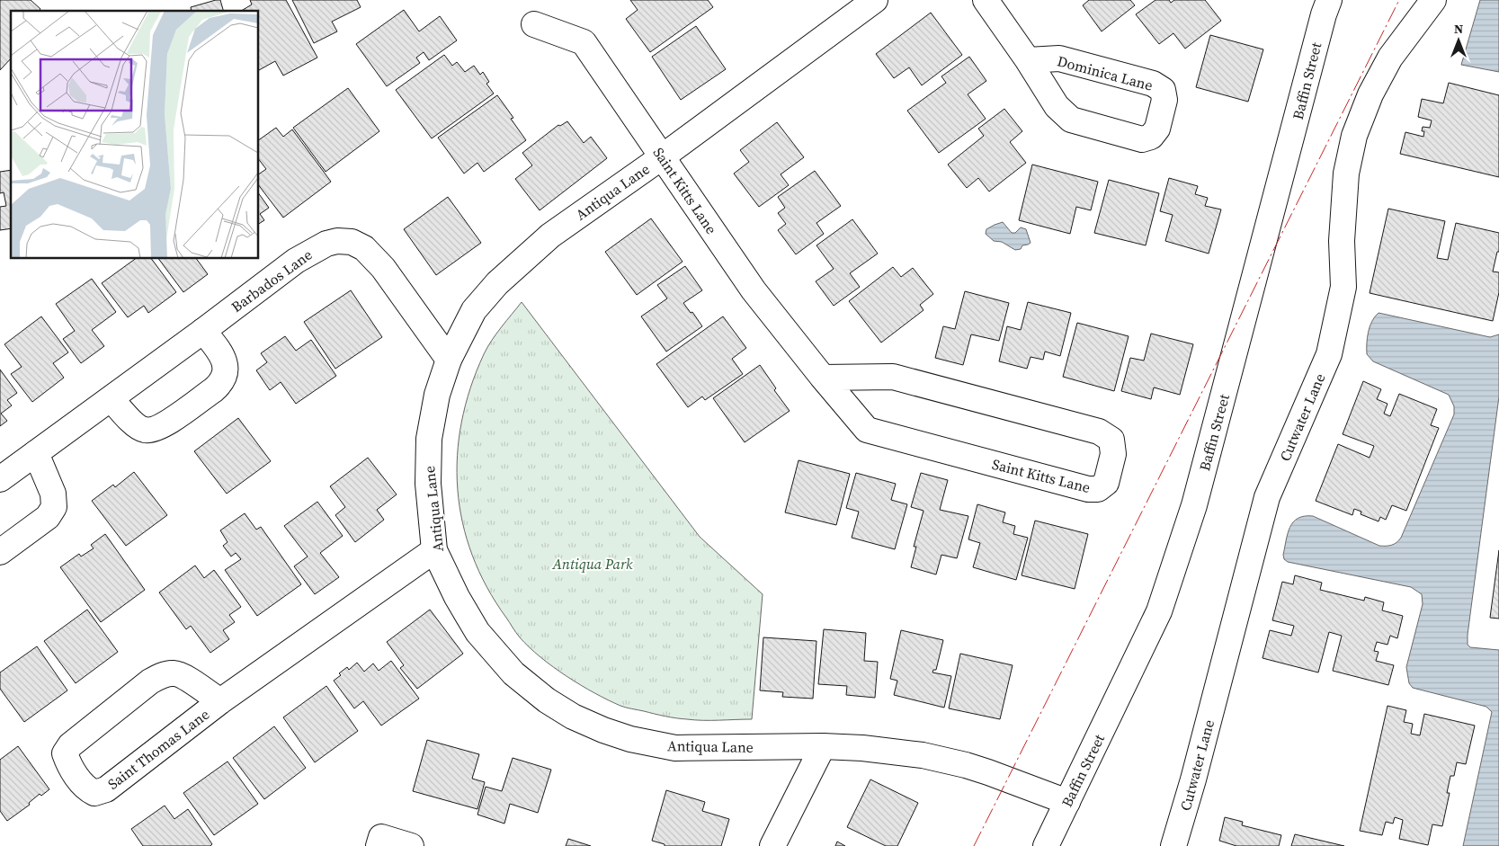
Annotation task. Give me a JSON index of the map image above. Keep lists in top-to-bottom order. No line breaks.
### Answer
{"streets":{"street":["Dominica Lane","Baffin Street","Saint Kitts Lane","Antiqua Lane","Barbados Lane","Cutwater Lane","Saint Thomas Lane"]},"crossings":[["Baffin Street","Antiqua Lane"],["Saint Kitts Lane","Antiqua Lane"],["Antiqua Lane","Barbados Lane"],["Antiqua Lane","Saint Thomas Lane"]],"parks":["Antiqua Park"],"north":"top"}
